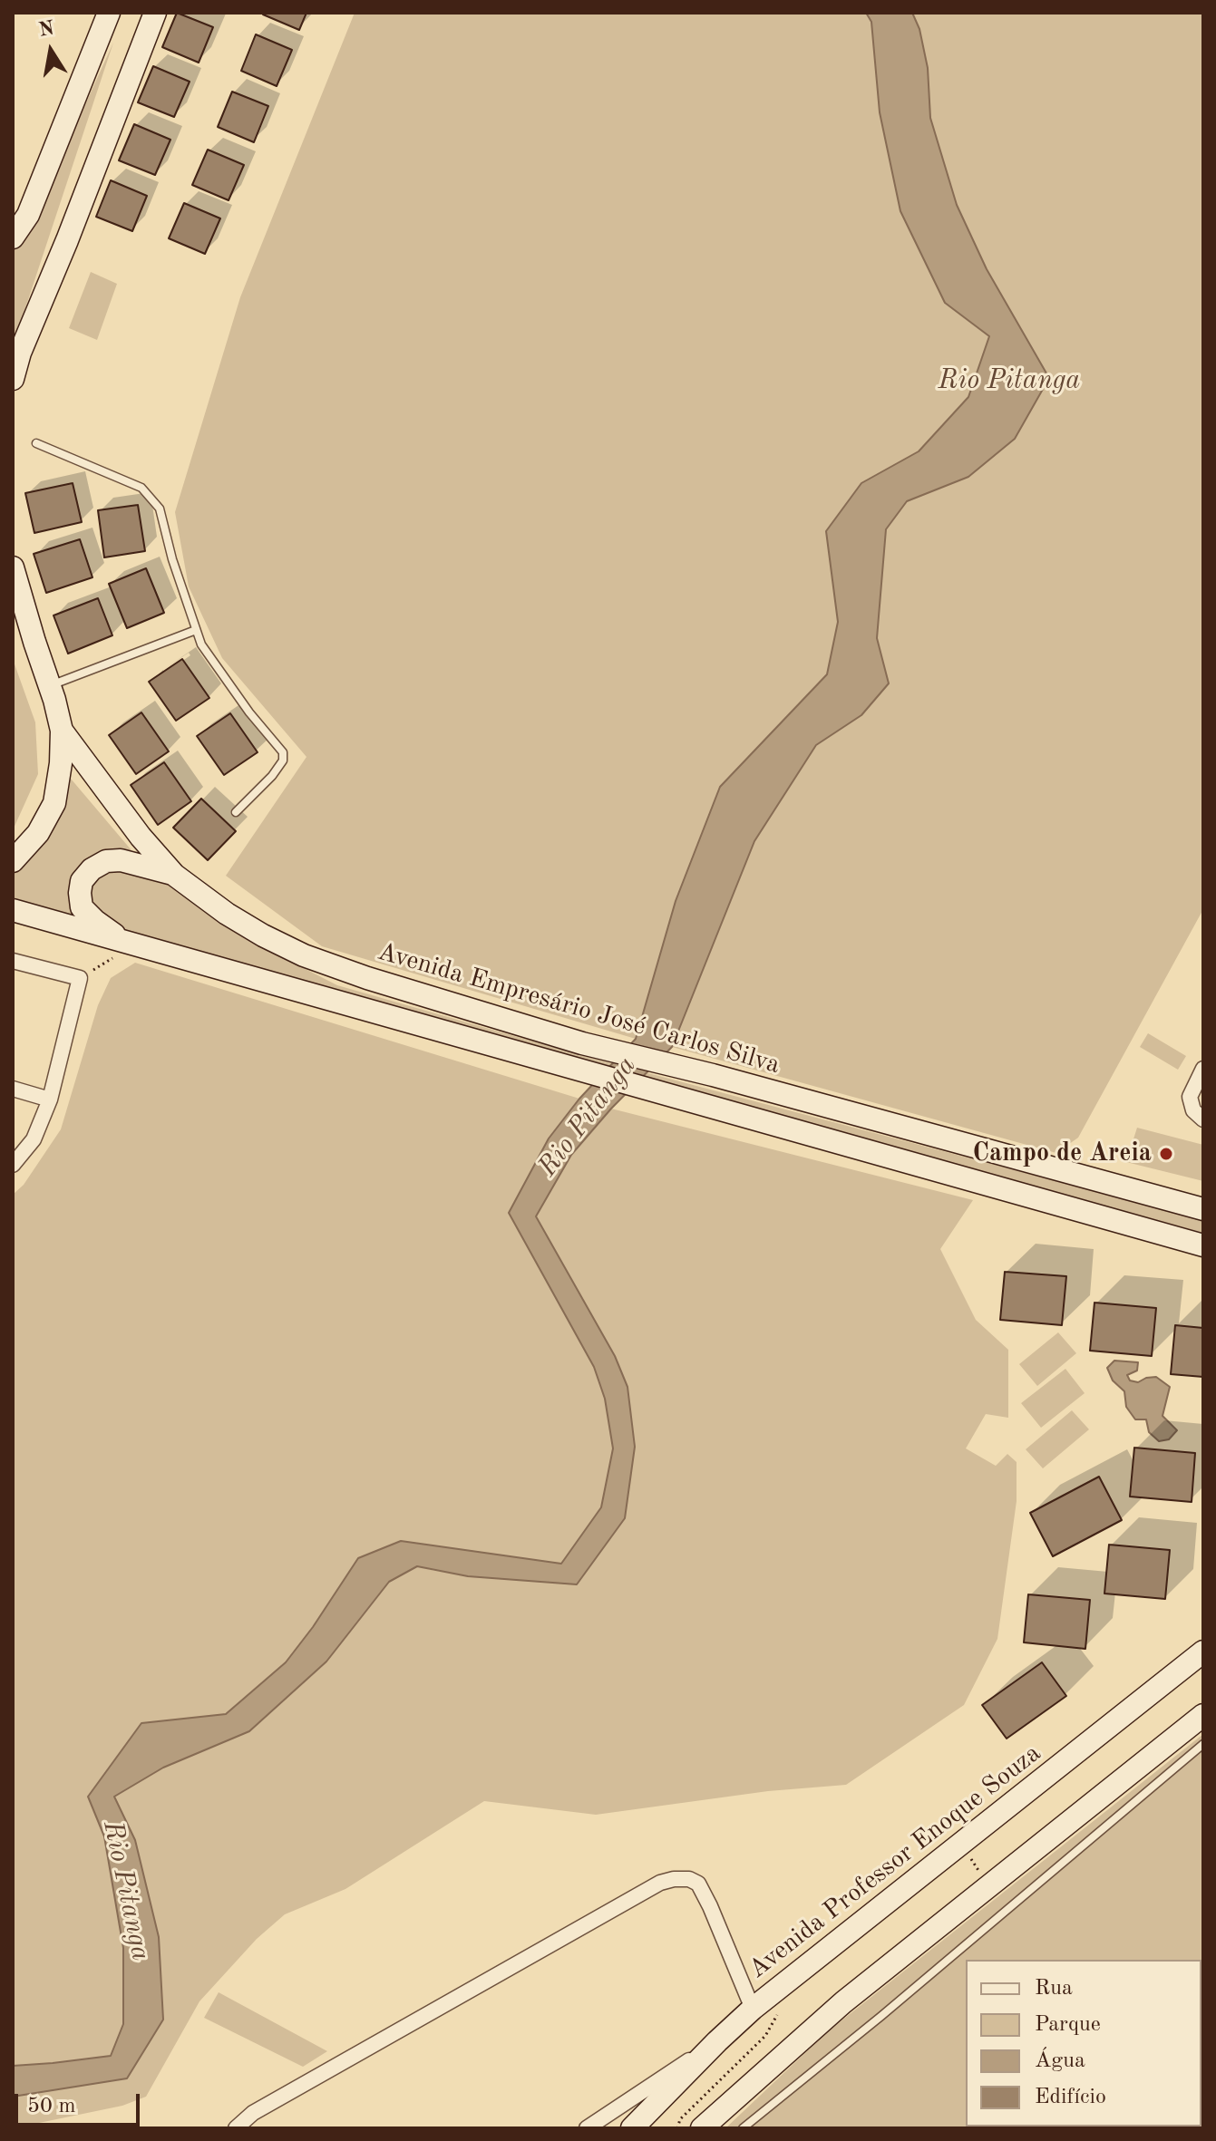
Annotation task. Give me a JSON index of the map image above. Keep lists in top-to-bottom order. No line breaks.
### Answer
{"streets":{"main road":["Avenida Empresário José Carlos Silva","Avenida Professor Enoque Souza"]},"water":["Rio Pitanga"],"places":["Campo de Areia"],"legend":["Rua","Parque","Água","Edifício"],"scale_bar":"50 m","north":"top"}
